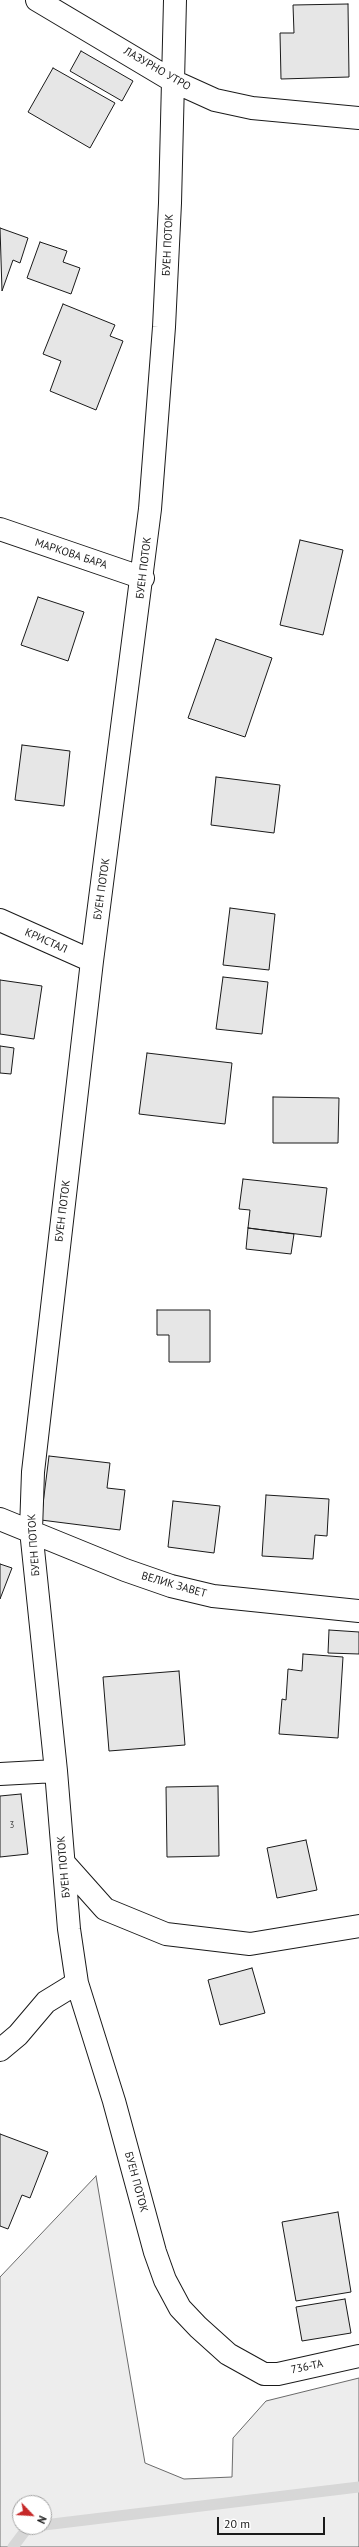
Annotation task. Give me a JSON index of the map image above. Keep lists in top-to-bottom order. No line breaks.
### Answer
{"streets":{"street":["ЛАЗУРНО УТРО","БУЕН ПОТОК","МАРКОВА БАРА","КРИСТАЛ","ВЕЛИК ЗАВЕТ","736-ТА"]},"crossings":[["ЛАЗУРНО УТРО","БУЕН ПОТОК"],["БУЕН ПОТОК","МАРКОВА БАРА"],["БУЕН ПОТОК","КРИСТАЛ"],["БУЕН ПОТОК","ВЕЛИК ЗАВЕТ"],["БУЕН ПОТОК","736-ТА"]],"house_numbers":["3"],"scale_bar":"20 m","north":"bottom right"}
